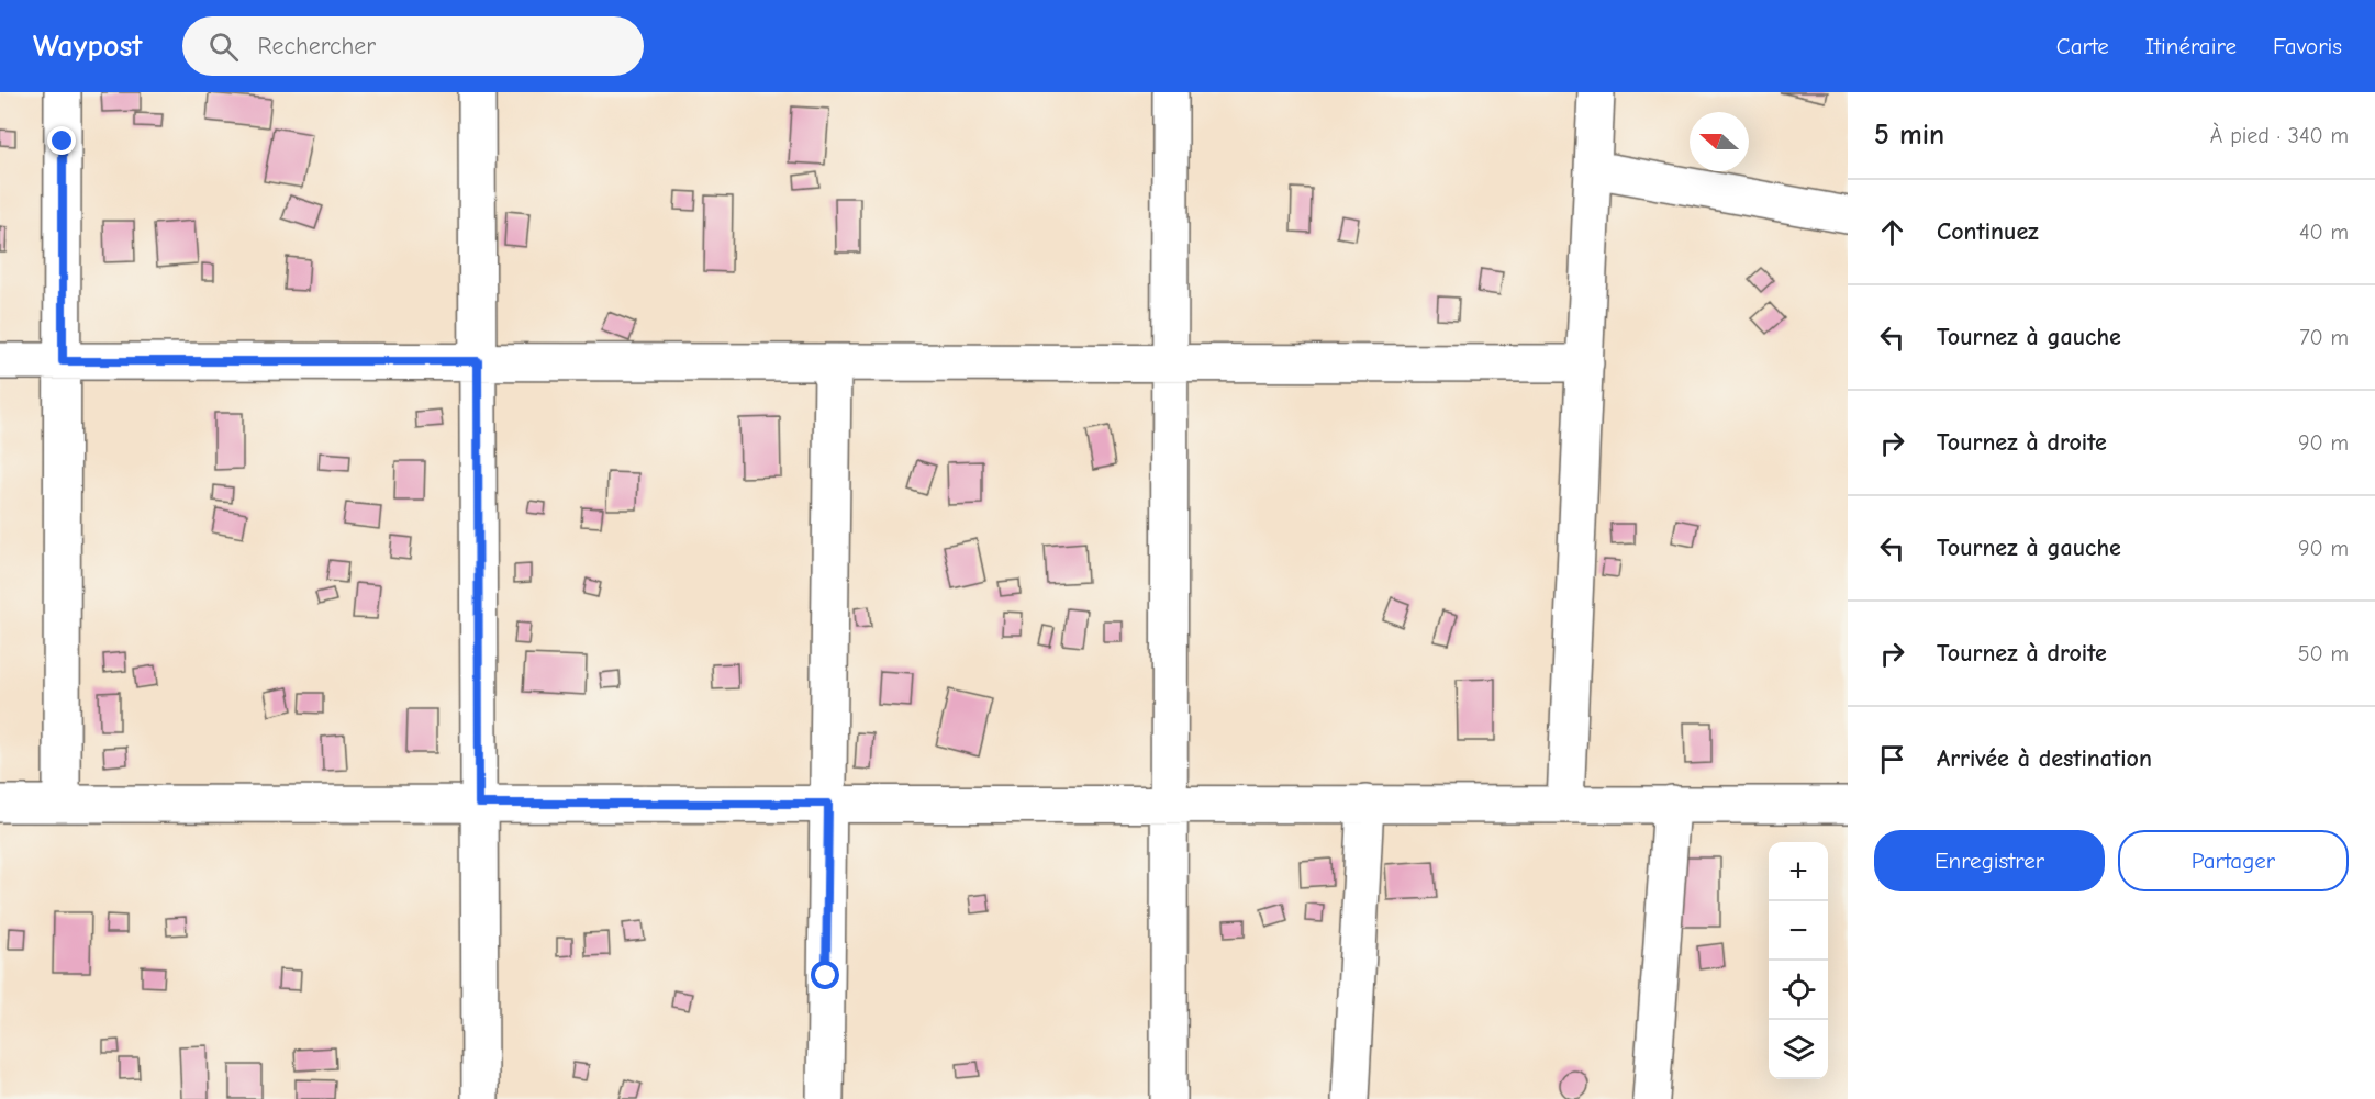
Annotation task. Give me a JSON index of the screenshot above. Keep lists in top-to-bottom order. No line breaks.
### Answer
{"north":"left","page":{"header":"Waypost","search":"Rechercher","nav":["Carte","Itinéraire","Favoris"],"heading":["5 min","À pied · 340 m"],"list":[["Continuez","40 m"],["Tournez à gauche","70 m"],["Tournez à droite","90 m"],["Tournez à gauche","90 m"],["Tournez à droite","50 m"],"Arrivée à destination"],"buttons":["Enregistrer","Partager"],"map_buttons":["+","−"]}}
